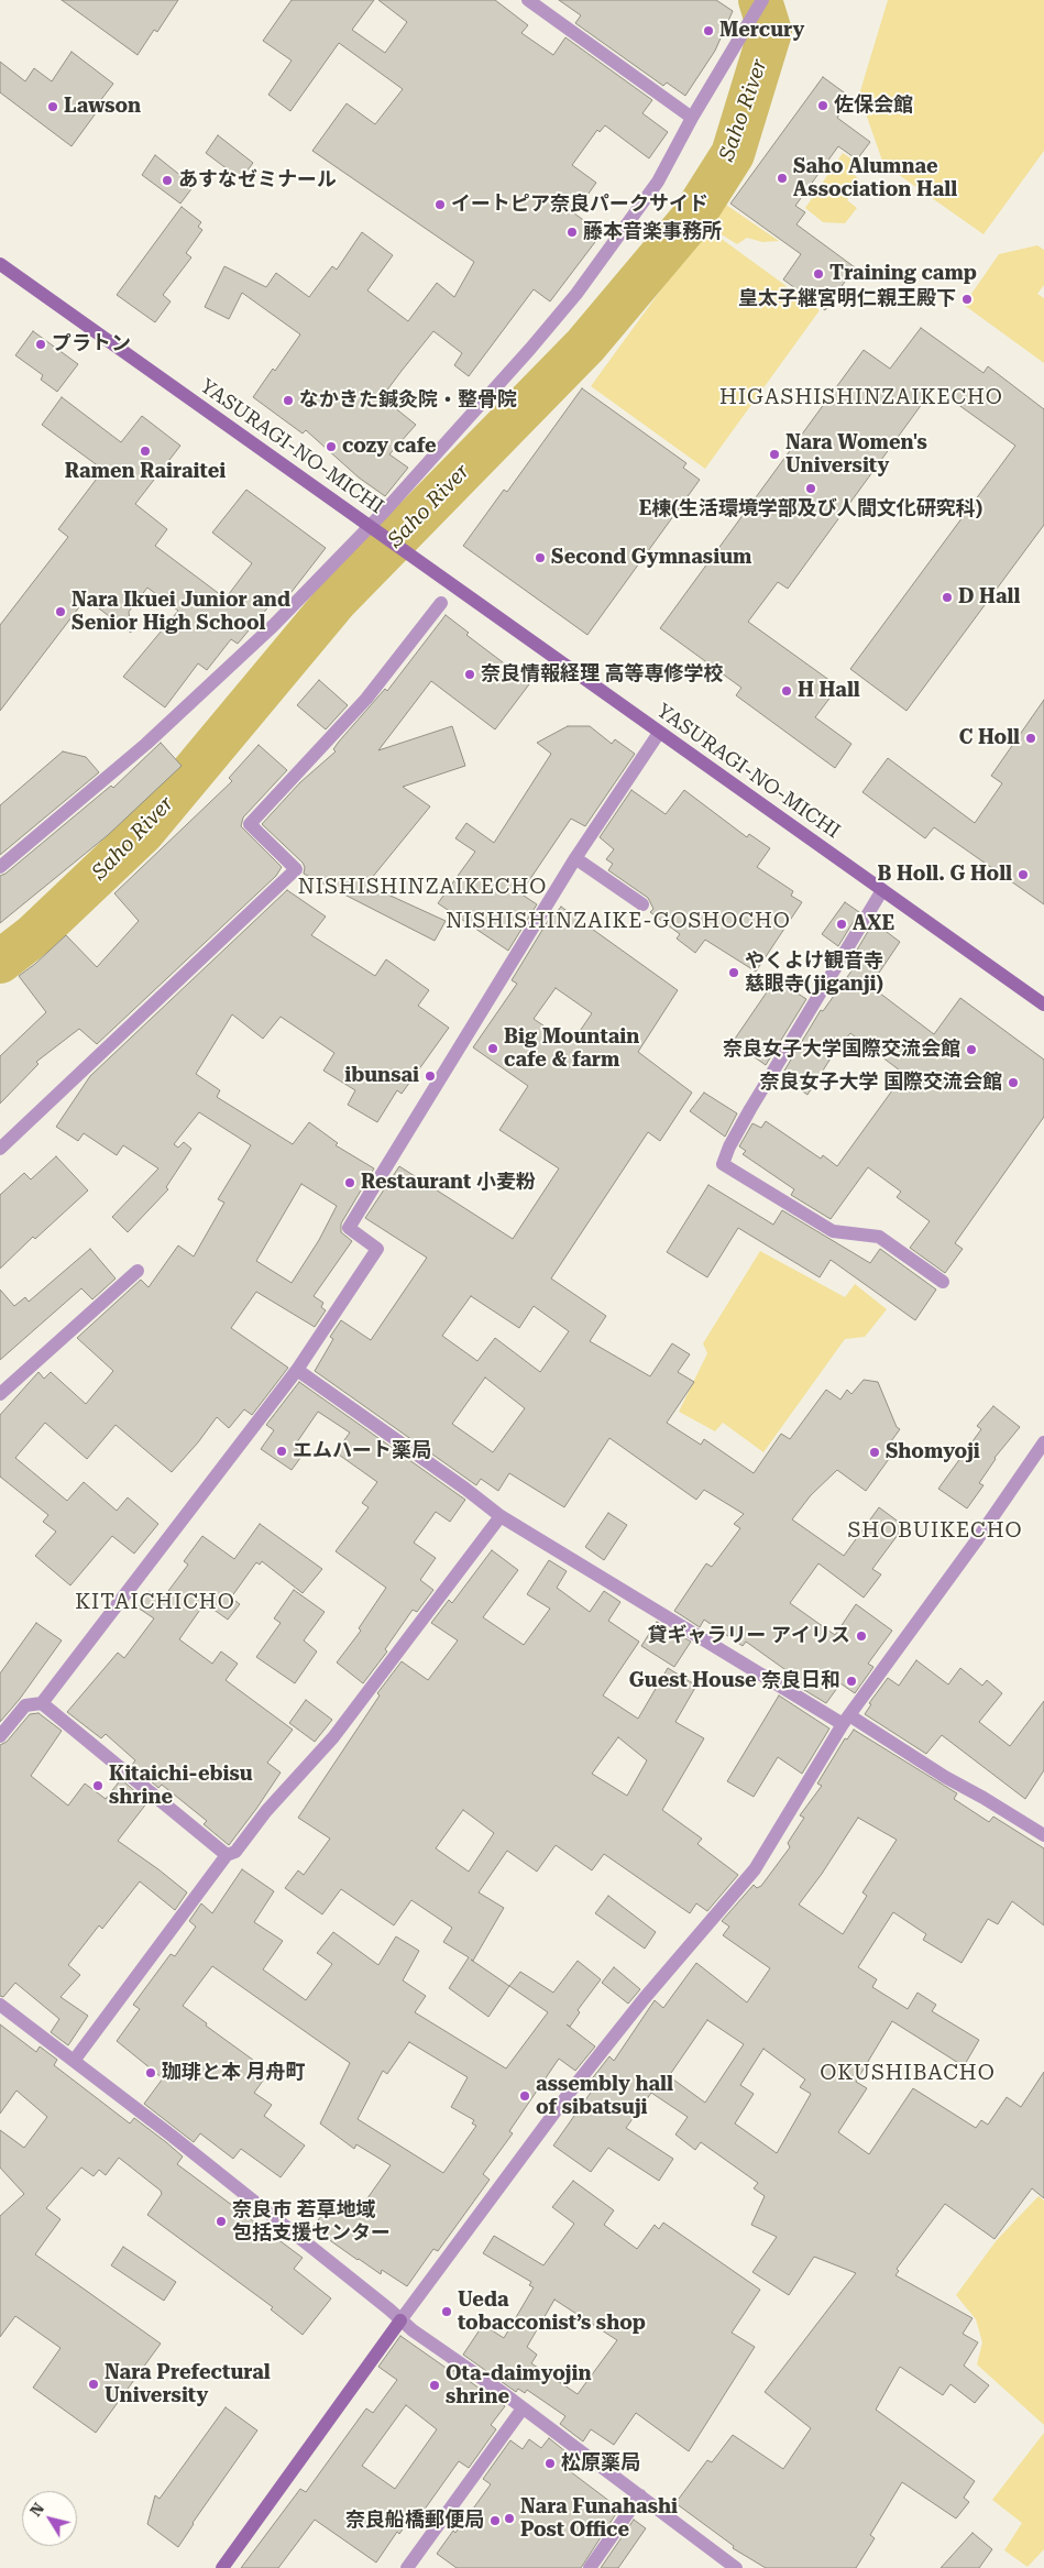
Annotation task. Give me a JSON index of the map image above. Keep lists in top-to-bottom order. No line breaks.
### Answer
{"streets":{"street":["YASURAGI-NO-MICHI"]},"districts":["HIGASHISHINZAIKECHO","NISHISHINZAIKECHO","NISHISHINZAIKE-GOSHOCHO","SHOBUIKECHO","KITAICHICHO","OKUSHIBACHO"],"water":["Saho River"],"places":["Mercury","佐保会館","Lawson","Saho Alumnae Association Hall","あすなゼミナール","イートピア奈良パークサイド","藤本音楽事務所","Training camp","皇太子継宮明仁親王殿下","プラトン","なかきた鍼灸院・整骨院","cozy cafe","Ramen Rairaitei","Nara Women's University","E棟(生活環境学部及び人間文化研究科)","Second Gymnasium","D Hall","Nara Ikuei Junior and Senior High School","奈良情報経理 高等専修学校","H Hall","C Holl","B Holl. G Holl","AXE","やくよけ観音寺 慈眼寺(jiganji)","Big Mountain cafe & farm","奈良女子大学国際交流会館","ibunsai","奈良女子大学 国際交流会館","Restaurant 小麦粉","エムハート薬局","Shomyoji","貸ギャラリー アイリス","Guest House 奈良日和","Kitaichi-ebisu shrine","珈琲と本 月舟町","assembly hall of sibatsuji","奈良市 若草地域 包括支援センター","Ueda tobacconist’s shop","Nara Prefectural University","Ota-daimyojin shrine","松原薬局","Nara Funahashi Post Office","奈良船橋郵便局"],"north":"top left"}
